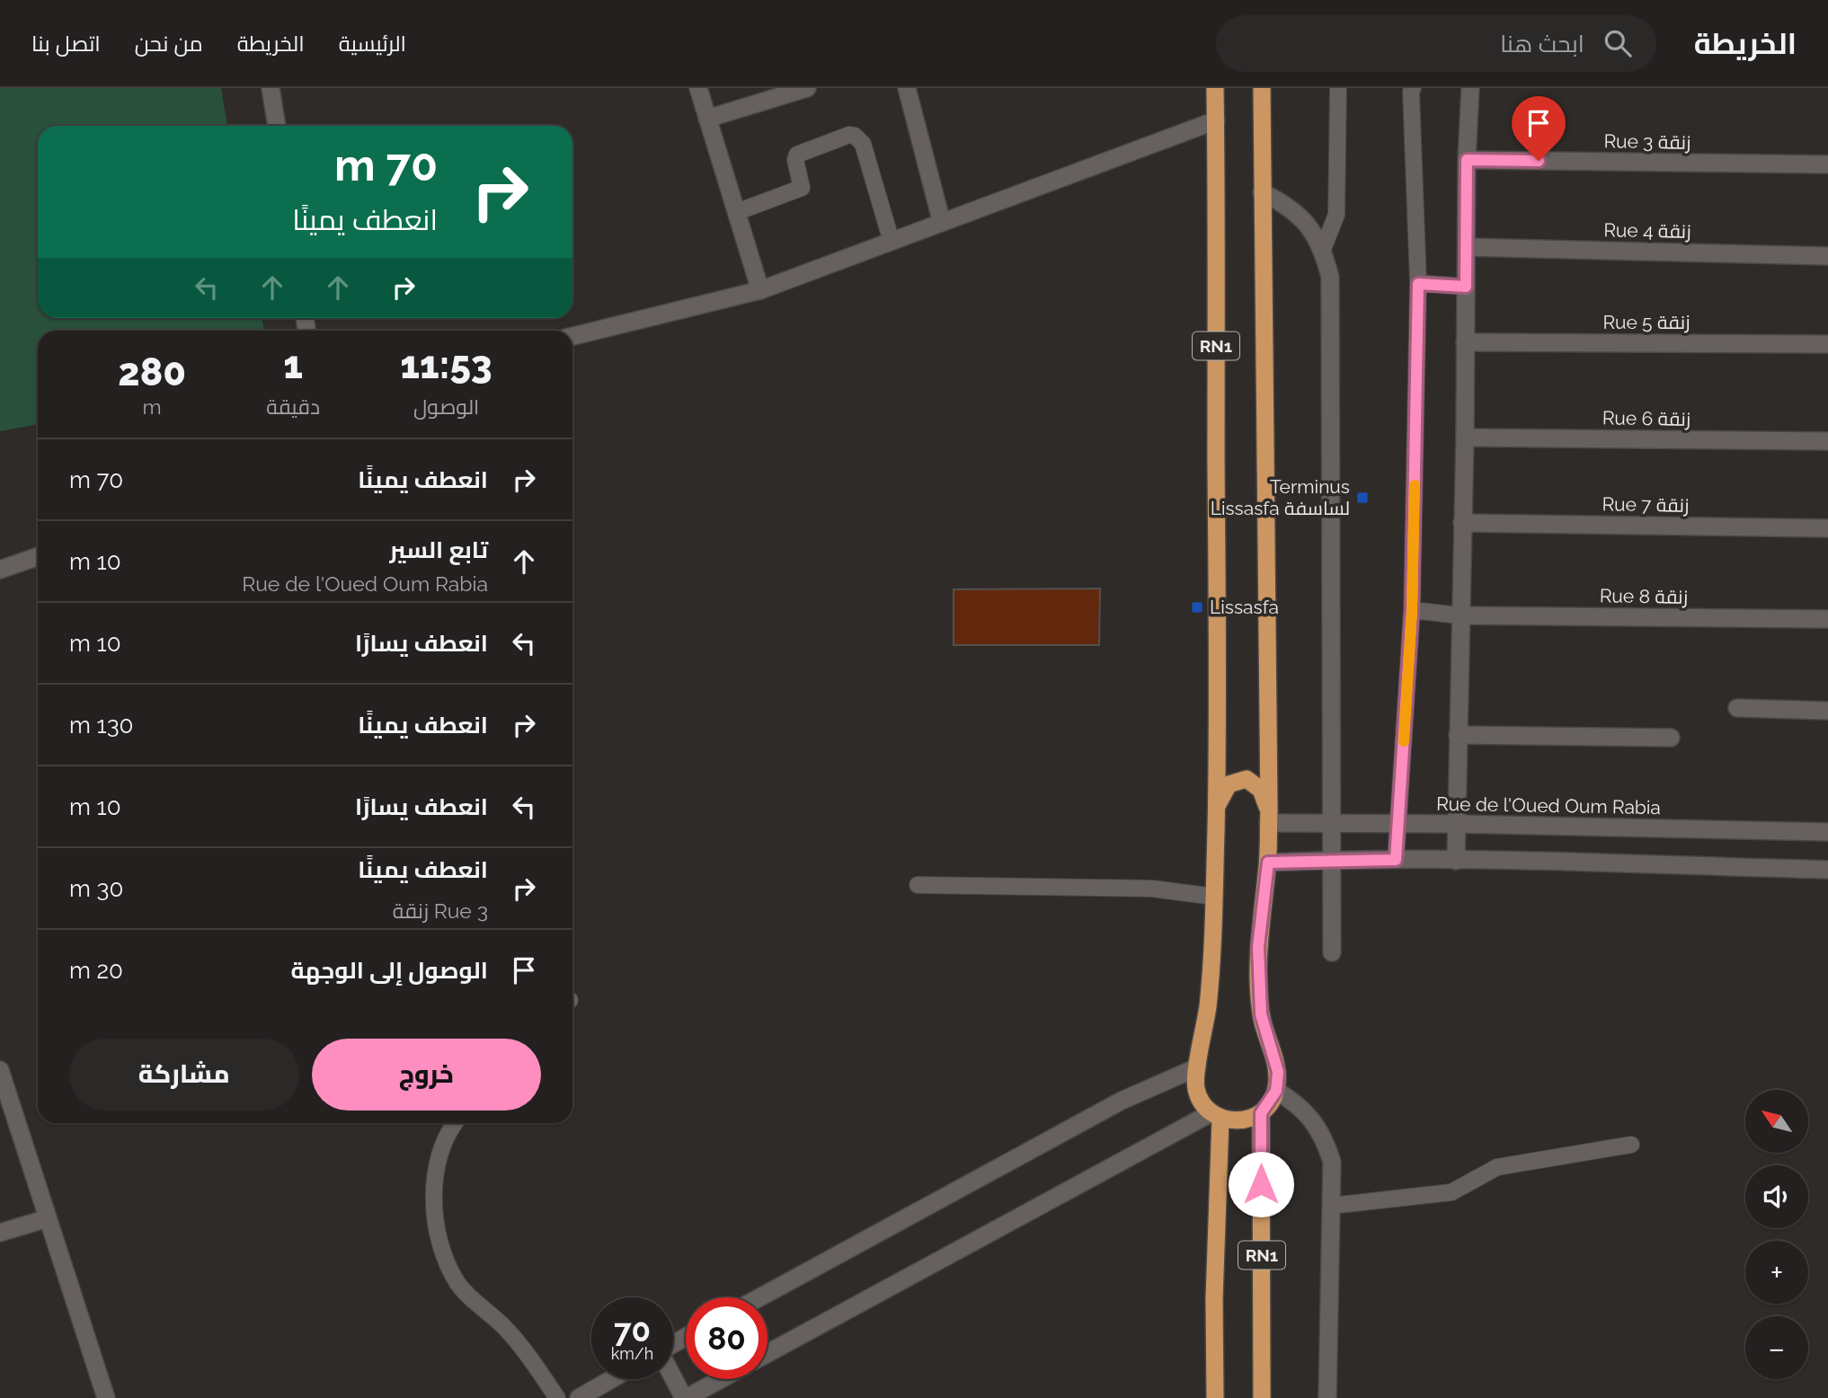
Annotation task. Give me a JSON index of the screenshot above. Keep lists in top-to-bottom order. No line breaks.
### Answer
{"streets":{"highway":["RN1"],"street":["Rue 3 زنقة","Rue 4 زنقة","Rue 5 زنقة","Rue 6 زنقة","Rue 7 زنقة","Rue 8 زنقة","Rue de l'Oued Oum Rabia"]},"crossings":[["RN1","Rue de l'Oued Oum Rabia"]],"places":{"transit":["Terminus Lissasfa لساسفة","Lissasfa"]},"north":"top left","page":{"header":"الخريطة","search":"ابحث هنا","nav":["الرئيسية","الخريطة","من نحن","اتصل بنا"],"turn":["70 m","انعطف يمينًا"],"eta":["11:53","الوصول","1","دقيقة","280","m"],"list":[{"name":"انعطف يمينًا","value":"70 m"},{"name":"تابع السير","note":"Rue de l'Oued Oum Rabia","value":"10 m"},{"name":"انعطف يسارًا","value":"10 m"},{"name":"انعطف يمينًا","value":"130 m"},{"name":"انعطف يسارًا","value":"10 m"},{"name":"انعطف يمينًا","note":"Rue 3 زنقة","value":"30 m"},{"name":"الوصول إلى الوجهة","value":"20 m"}],"buttons":["خروج","مشاركة"],"map_buttons":["+","−"],"speed":"70 km/h","limit":"80"}}
